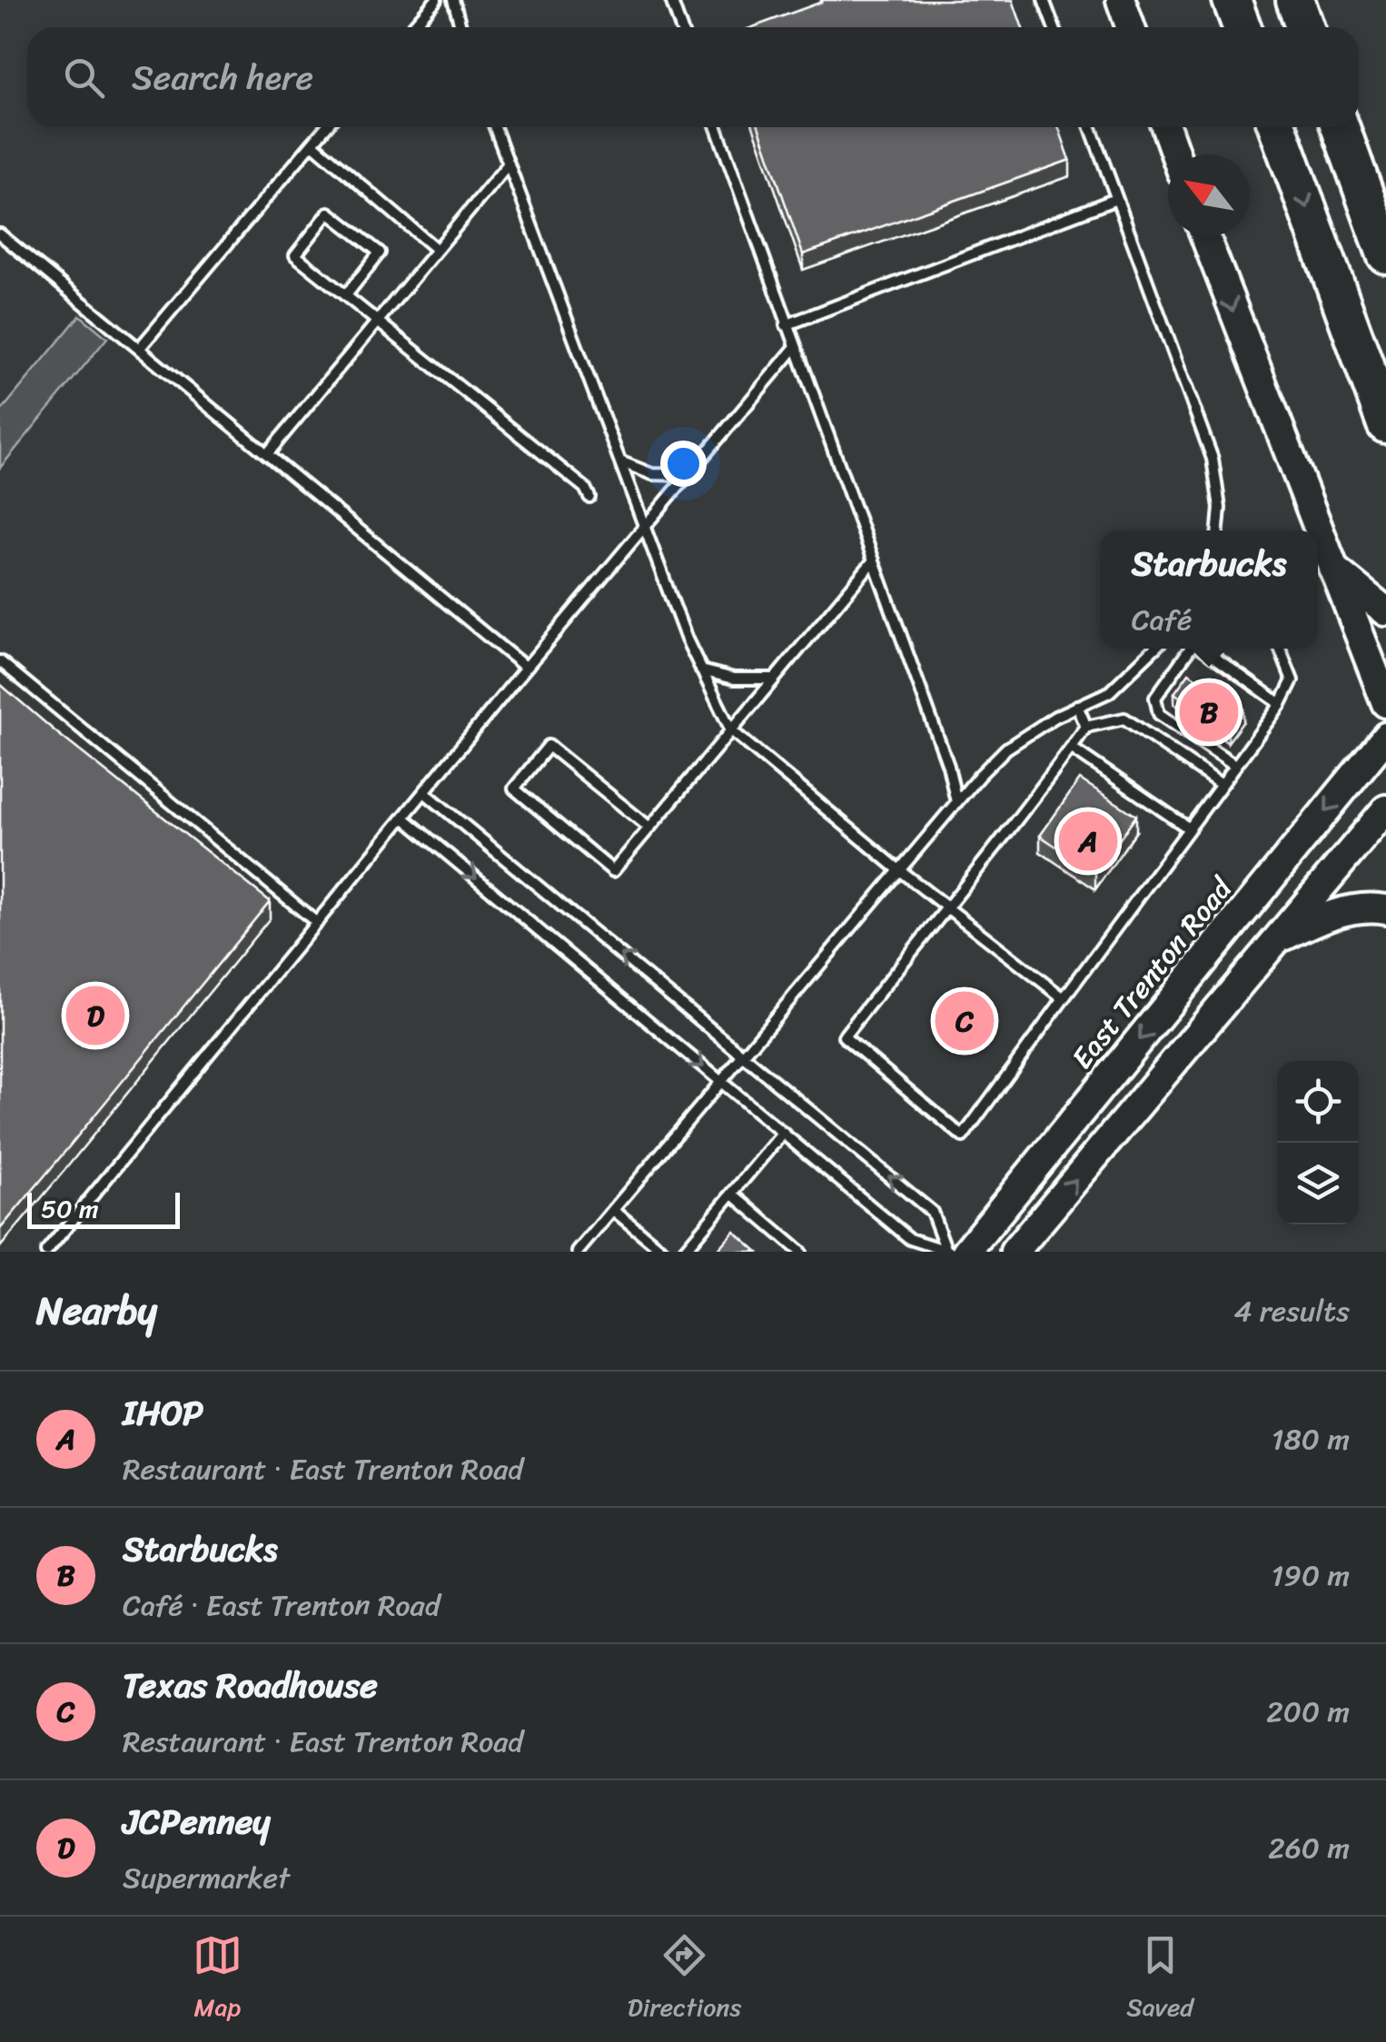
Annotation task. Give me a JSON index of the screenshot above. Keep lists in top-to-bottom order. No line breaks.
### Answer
{"streets":{"main road":["East Trenton Road"]},"scale_bar":"50 m","north":"top left","page":{"search":"Search here","popup":["Starbucks","Café"],"pins":["B","A","D","C"],"scale":"50 m","heading":["Nearby","4 results"],"list":[{"mark":"A","name":"IHOP","note":"Restaurant · East Trenton Road","value":"180 m"},{"mark":"B","name":"Starbucks","note":"Café · East Trenton Road","value":"190 m"},{"mark":"C","name":"Texas Roadhouse","note":"Restaurant · East Trenton Road","value":"200 m"},{"mark":"D","name":"JCPenney","note":"Supermarket","value":"260 m"}],"nav":["Map","Directions","Saved"]}}
